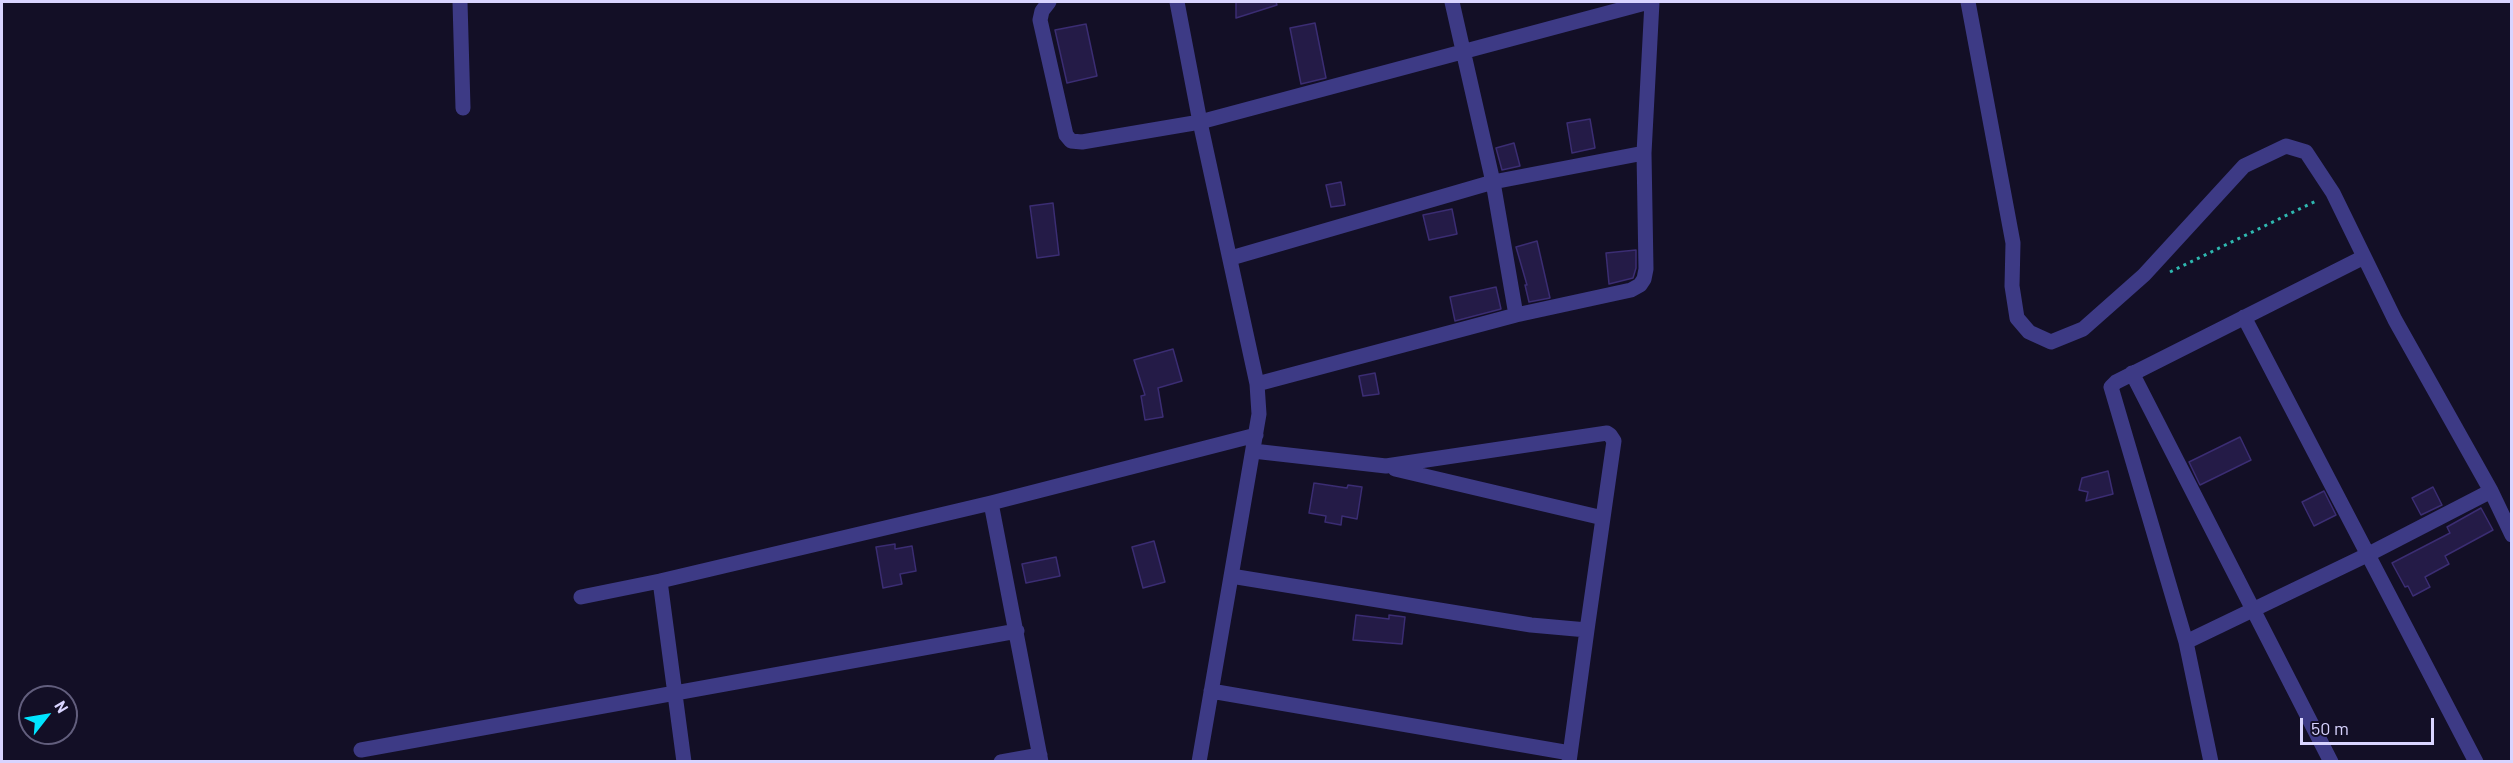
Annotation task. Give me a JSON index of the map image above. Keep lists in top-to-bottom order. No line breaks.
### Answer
{"scale_bar":"50 m","north":"top right"}
